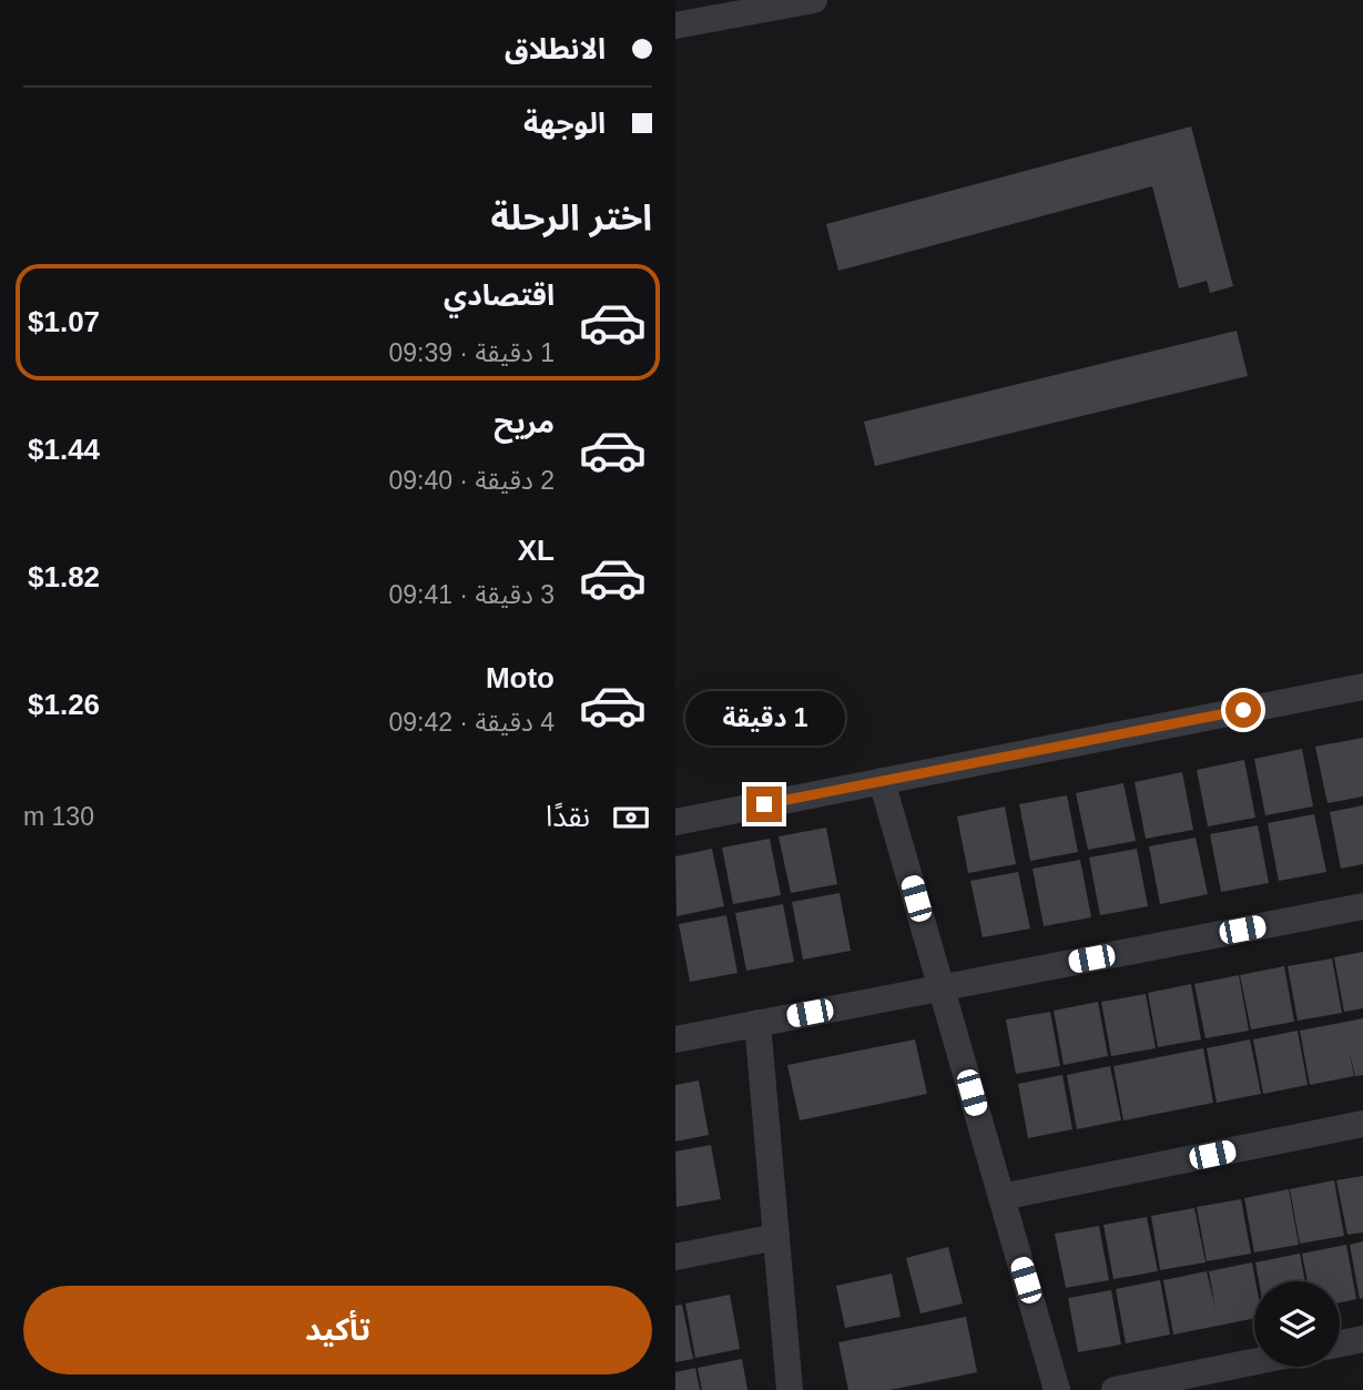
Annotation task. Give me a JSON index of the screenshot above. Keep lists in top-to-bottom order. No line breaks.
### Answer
{"page":{"banner":["الانطلاق","الوجهة"],"heading":"اختر الرحلة","list":[{"name":"اقتصادي","note":"1 دقيقة · 09:39","value":"$1.07"},{"name":"مريح","note":"2 دقيقة · 09:40","value":"$1.44"},{"name":"XL","note":"3 دقيقة · 09:41","value":"$1.82"},{"name":"Moto","note":"4 دقيقة · 09:42","value":"$1.26"}],"bubble":"1 دقيقة","pay":["نقدًا","130 m"],"buttons":"تأكيد"}}
